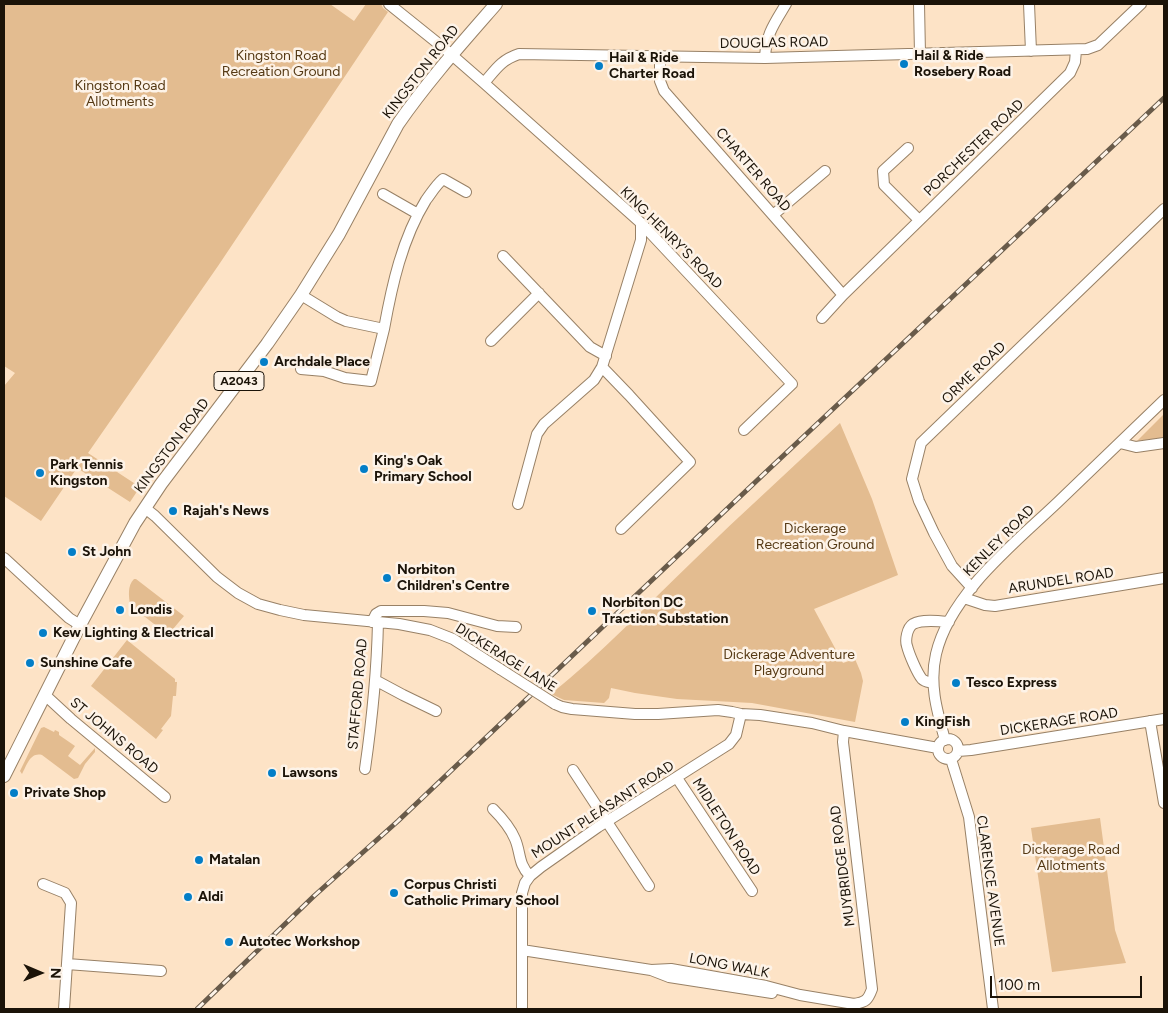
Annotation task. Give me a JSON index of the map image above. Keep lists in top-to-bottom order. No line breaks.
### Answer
{"streets":{"main road":["KINGSTON ROAD","A2043"],"street":["DOUGLAS ROAD","PORCHESTER ROAD","CHARTER ROAD","KING HENRY'S ROAD","ORME ROAD","KENLEY ROAD","ARUNDEL ROAD","DICKERAGE LANE","STAFFORD ROAD","DICKERAGE ROAD","ST JOHNS ROAD","MOUNT PLEASANT ROAD","MIDLETON ROAD","MUYBRIDGE ROAD","CLARENCE AVENUE","LONG WALK"]},"crossings":[["DOUGLAS ROAD","PORCHESTER ROAD"],["DOUGLAS ROAD","CHARTER ROAD"],["DOUGLAS ROAD","KING HENRY'S ROAD"],["KINGSTON ROAD","KING HENRY'S ROAD"],["KINGSTON ROAD","DICKERAGE LANE"],["KINGSTON ROAD","ST JOHNS ROAD"],["PORCHESTER ROAD","CHARTER ROAD"],["ORME ROAD","KENLEY ROAD"],["KENLEY ROAD","ARUNDEL ROAD"],["KENLEY ROAD","DICKERAGE ROAD"],["KENLEY ROAD","CLARENCE AVENUE"],["DICKERAGE LANE","STAFFORD ROAD"],["DICKERAGE LANE","MOUNT PLEASANT ROAD"],["DICKERAGE ROAD","CLARENCE AVENUE"],["MOUNT PLEASANT ROAD","MIDLETON ROAD"],["MOUNT PLEASANT ROAD","LONG WALK"],["MUYBRIDGE ROAD","LONG WALK"]],"parks":["Kingston Road Recreation Ground","Kingston Road Allotments","Dickerage Recreation Ground","Dickerage Adventure Playground","Dickerage Road Allotments"],"places":["Hail & Ride Rosebery Road","Hail & Ride Charter Road","Archdale Place","King's Oak Primary School","Park Tennis Kingston","Rajah's News","St John","Norbiton Children's Centre","Londis","Norbiton DC Traction Substation","Kew Lighting & Electrical","Sunshine Cafe","Tesco Express","KingFish","Lawsons","Private Shop","Matalan","Corpus Christi Catholic Primary School","Aldi","Autotec Workshop"],"scale_bar":"100 m","north":"right"}
